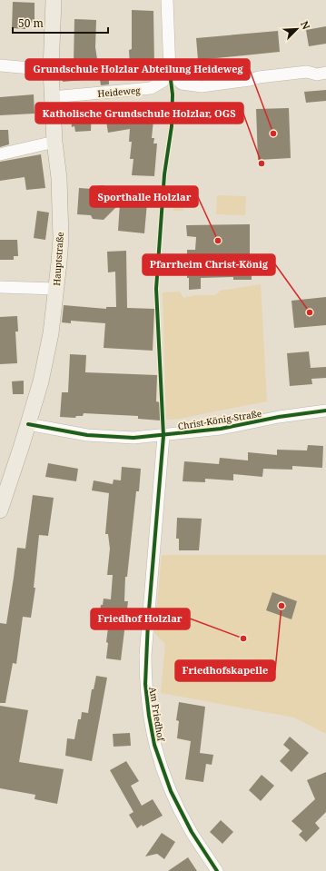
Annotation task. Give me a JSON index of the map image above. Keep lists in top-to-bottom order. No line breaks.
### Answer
{"streets":{"main road":["Hauptstraße"],"street":["Heideweg","Christ-König-Straße","Am Friedhof"]},"crossings":[["Heideweg","Hauptstraße"],["Hauptstraße","Christ-König-Straße"],["Christ-König-Straße","Am Friedhof"]],"places":["Grundschule Holzlar Abteilung Heideweg","Katholische Grundschule Holzlar, OGS","Sporthalle Holzlar","Pfarrheim Christ-König","Friedhofskapelle","Friedhof Holzlar"],"scale_bar":"50 m","north":"top right"}
